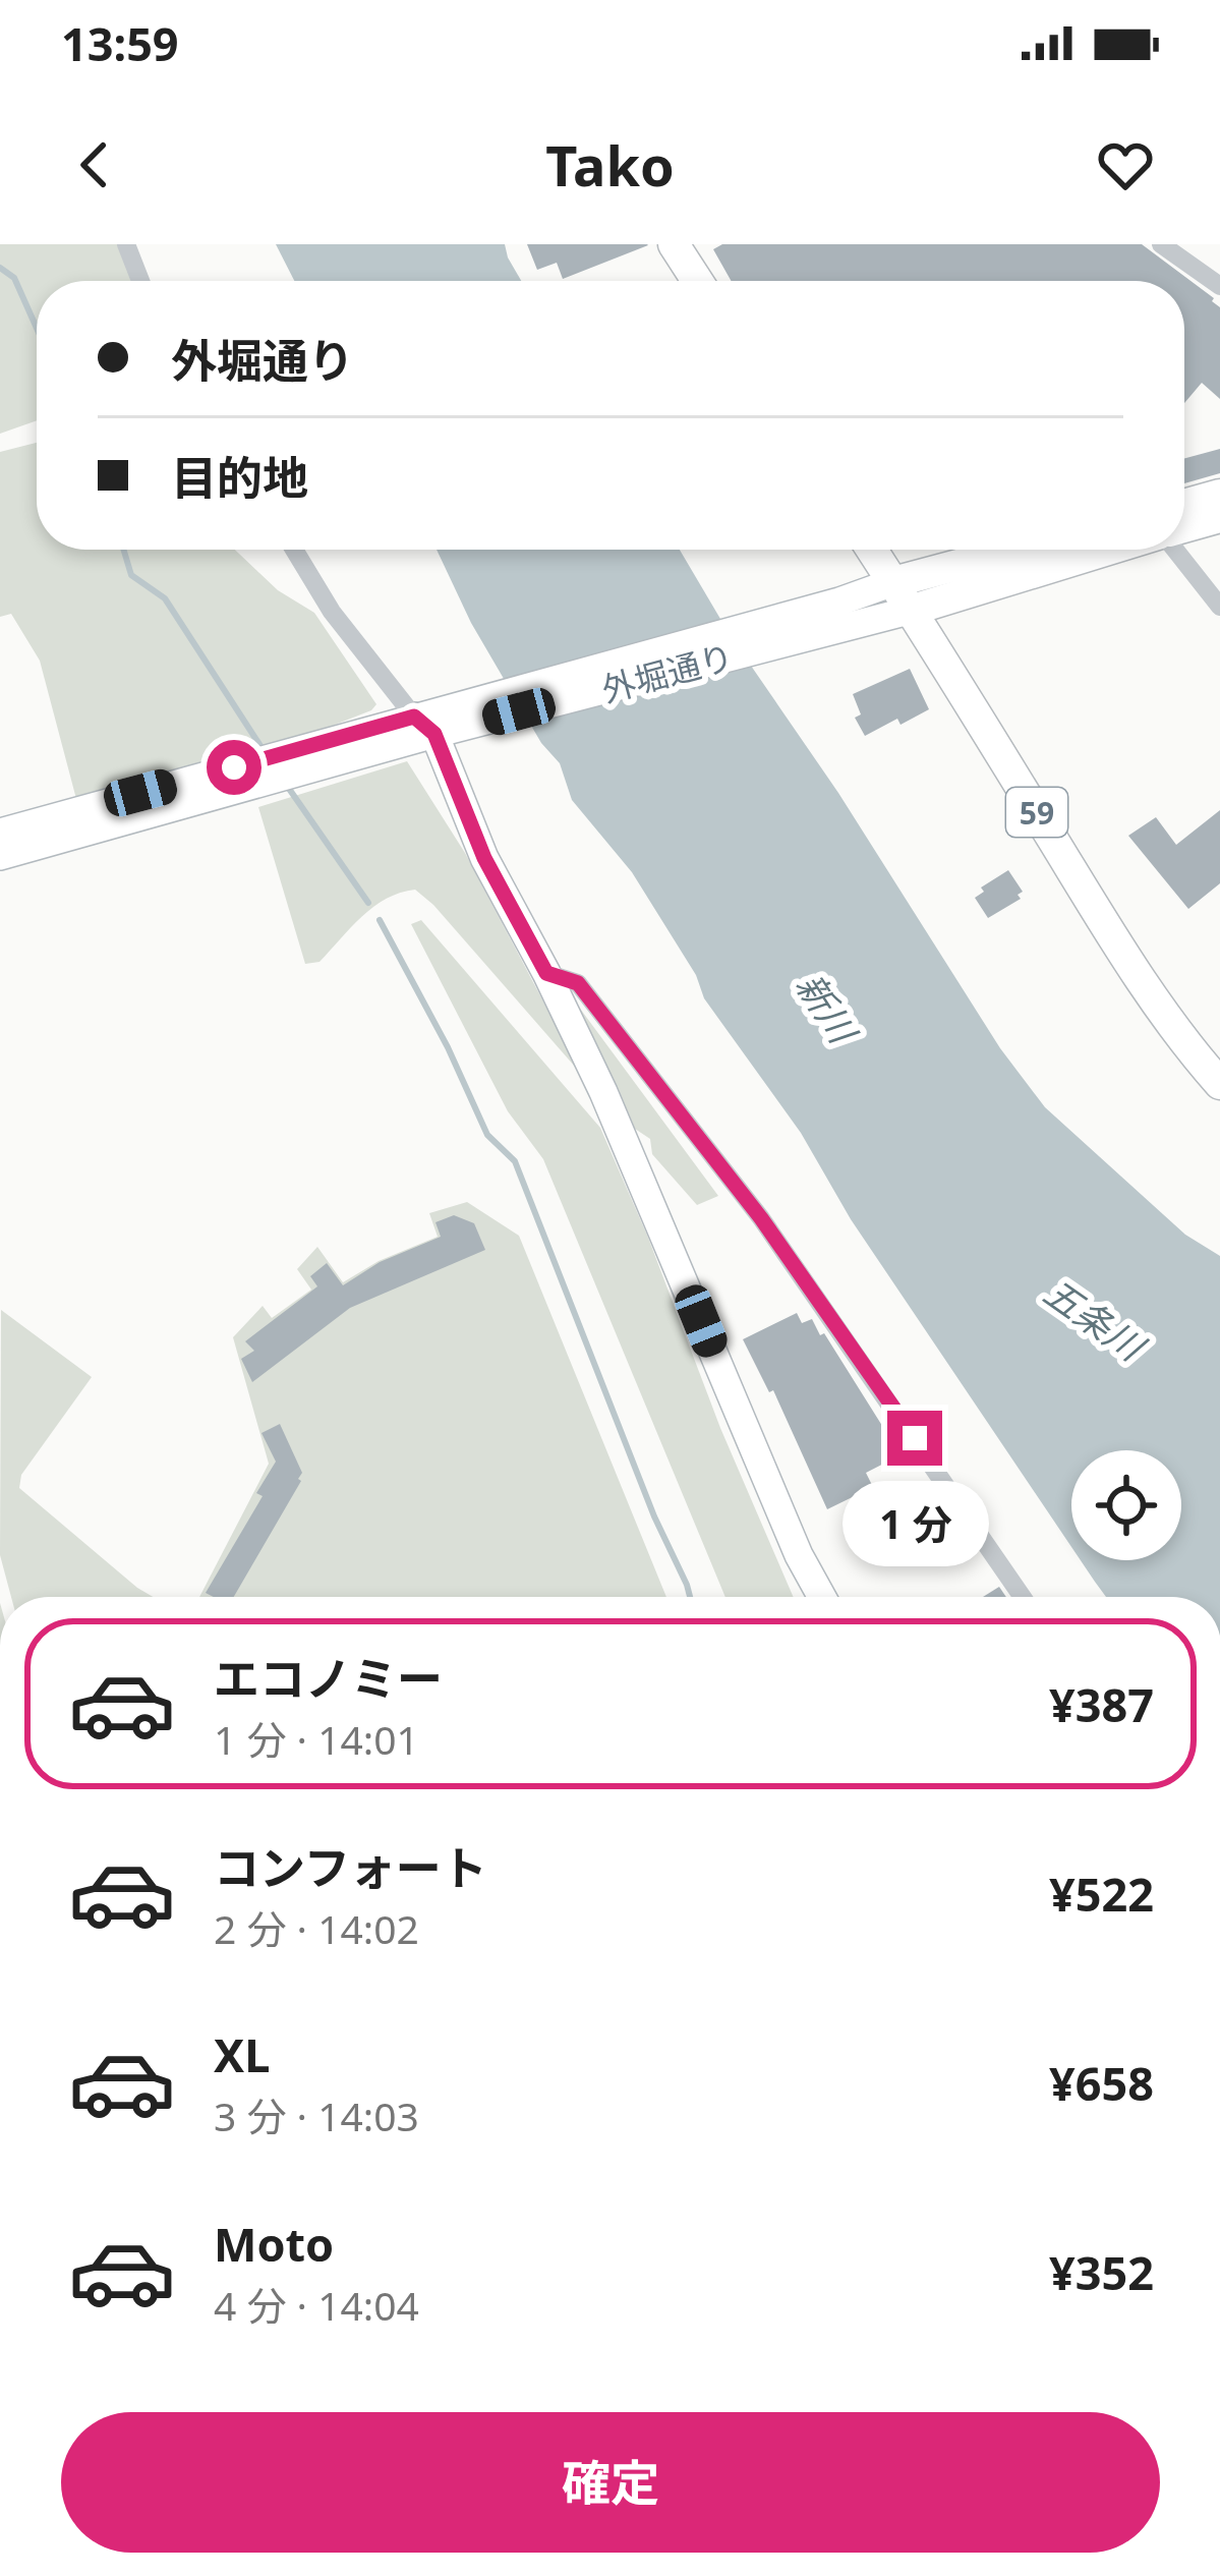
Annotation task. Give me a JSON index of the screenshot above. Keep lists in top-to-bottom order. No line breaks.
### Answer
{"streets":{"main road":["外堀通り","59"]},"crossings":[["外堀通り","59"]],"water":["新川","五条川"],"page":{"status":"13:59","header":"Tako","banner":["外堀通り","目的地"],"bubble":"1 分","list":[{"name":"エコノミー","note":"1 分 · 14:01","value":"¥387"},{"name":"コンフォート","note":"2 分 · 14:02","value":"¥522"},{"name":"XL","note":"3 分 · 14:03","value":"¥658"},{"name":"Moto","note":"4 分 · 14:04","value":"¥352"}],"buttons":"確定"}}
